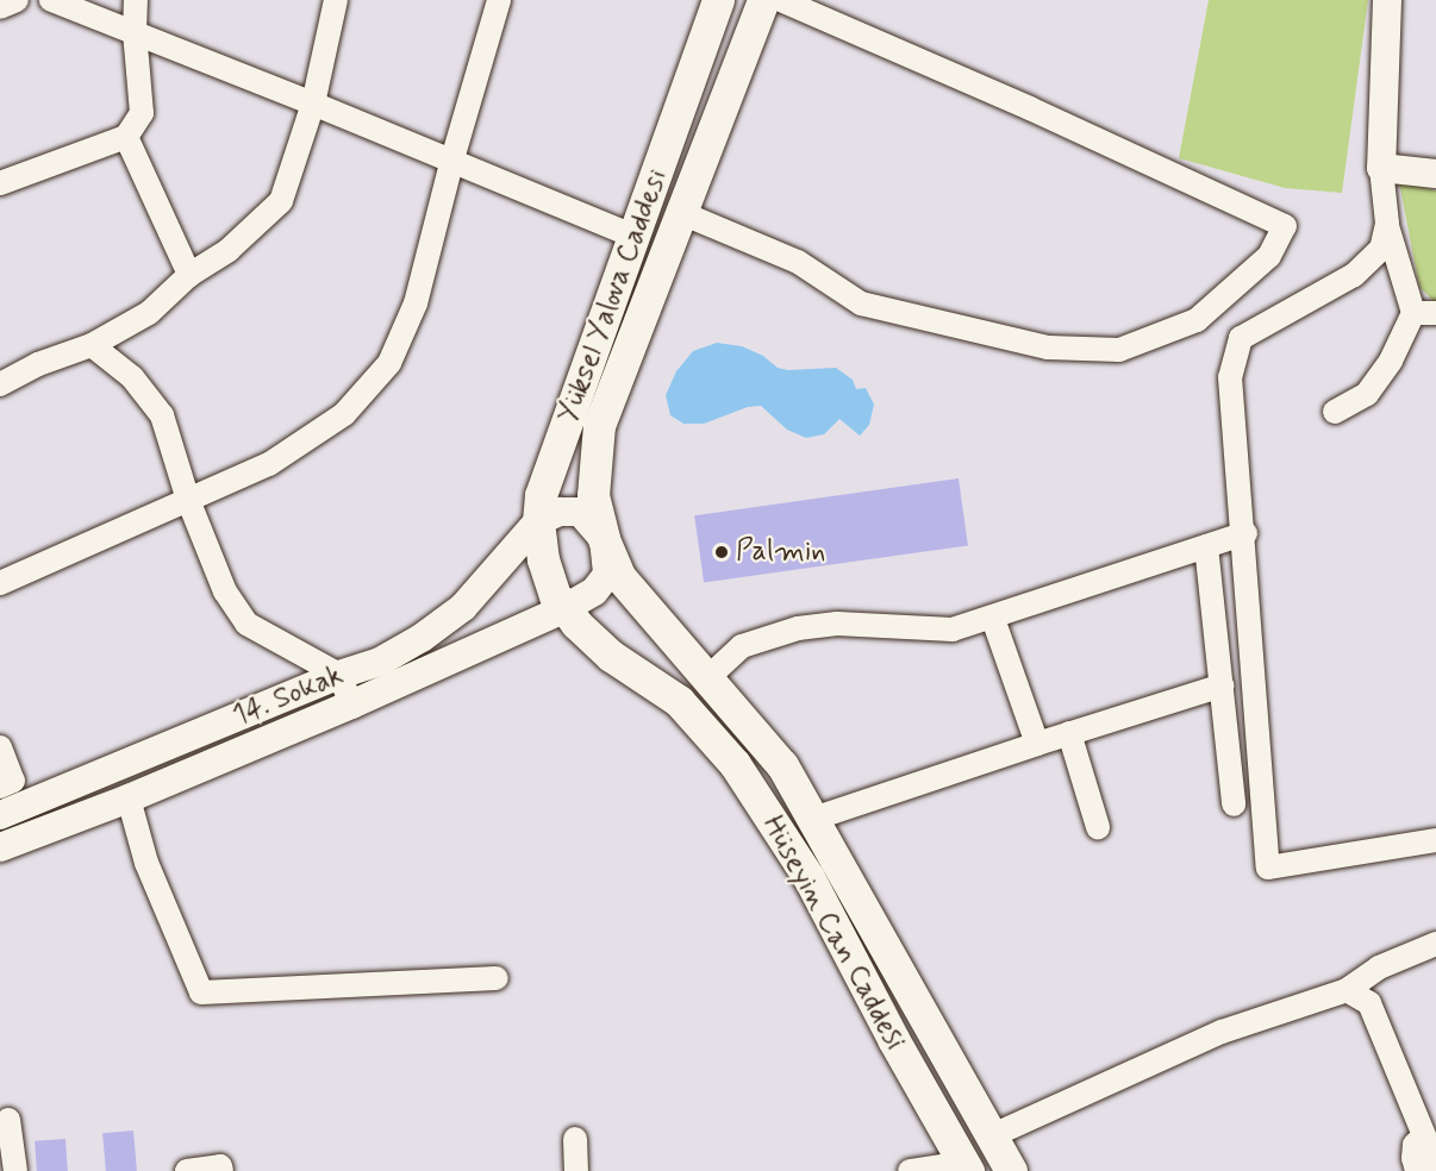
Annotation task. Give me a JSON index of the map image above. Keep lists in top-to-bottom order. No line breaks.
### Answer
{"streets":{"main road":["Yüksel Yalova Caddesi","Hüseyin Can Caddesi"],"street":["14. Sokak"]},"crossings":[["Yüksel Yalova Caddesi","14. Sokak"],["Yüksel Yalova Caddesi","Hüseyin Can Caddesi"],["14. Sokak","Hüseyin Can Caddesi"]],"places":["Palmin"]}
